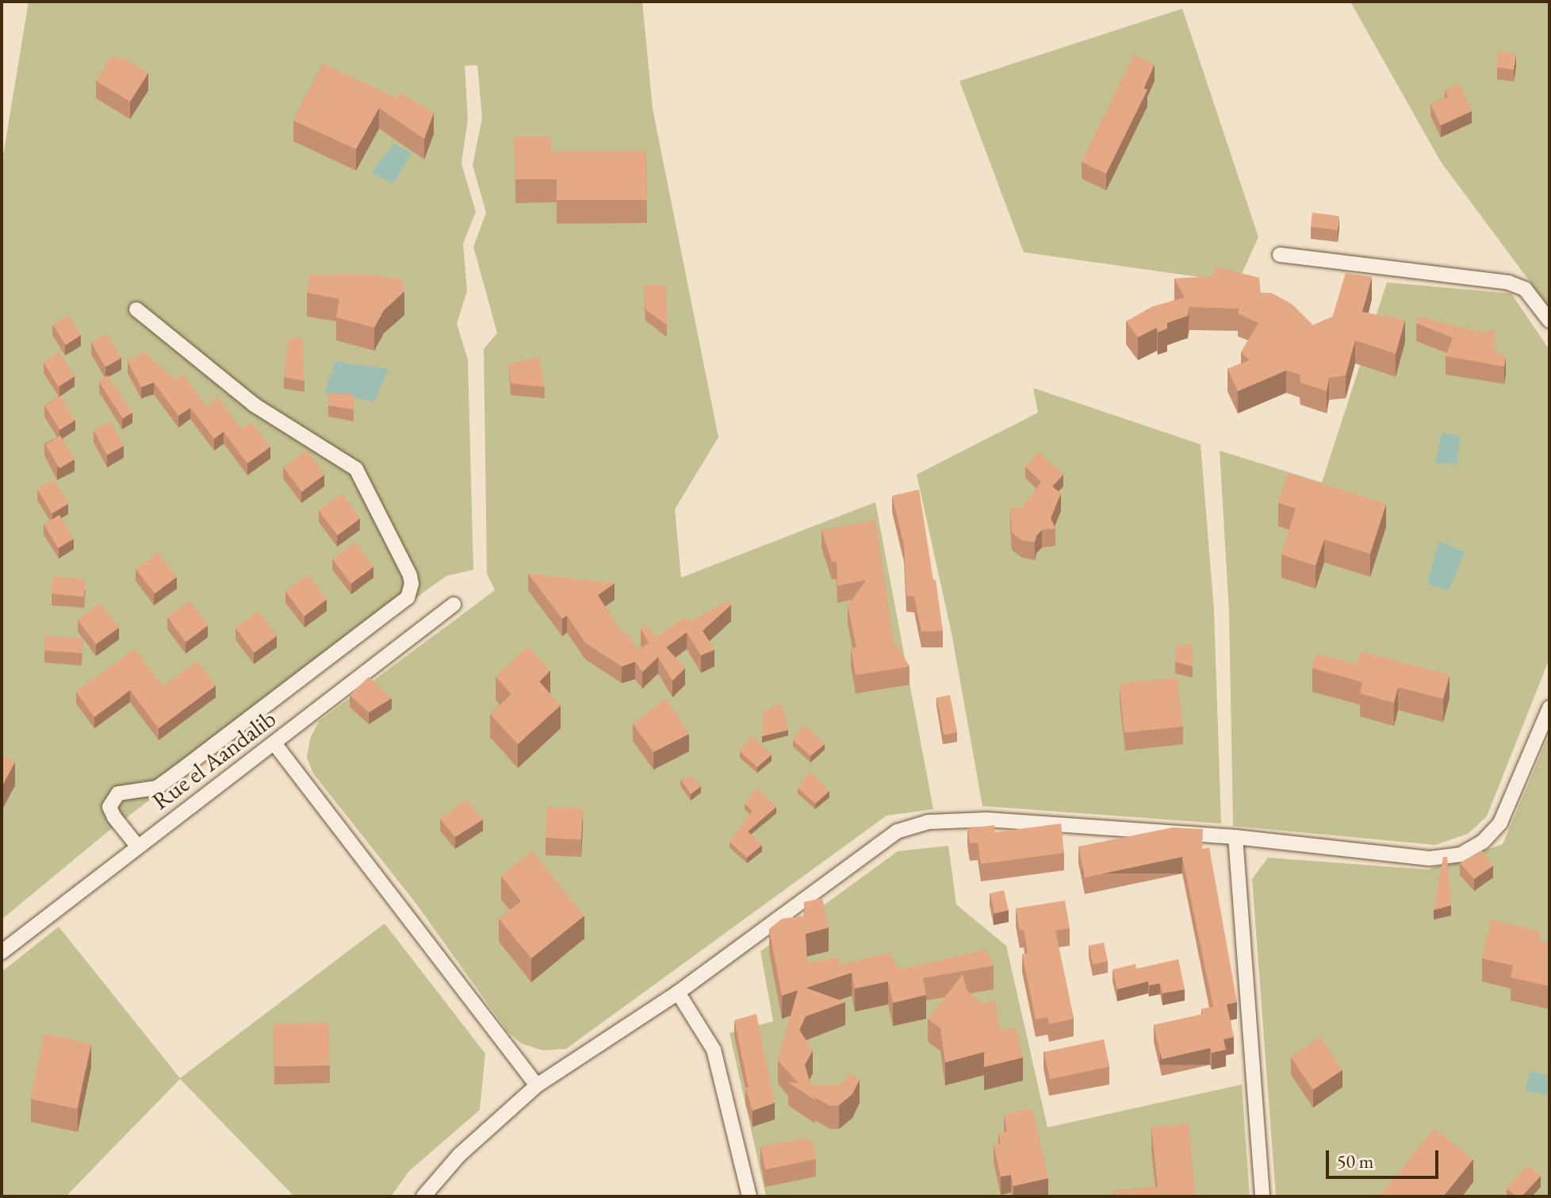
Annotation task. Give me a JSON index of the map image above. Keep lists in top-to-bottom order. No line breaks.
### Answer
{"streets":{"street":["Rue el Aandalib"]},"scale_bar":"50 m"}
